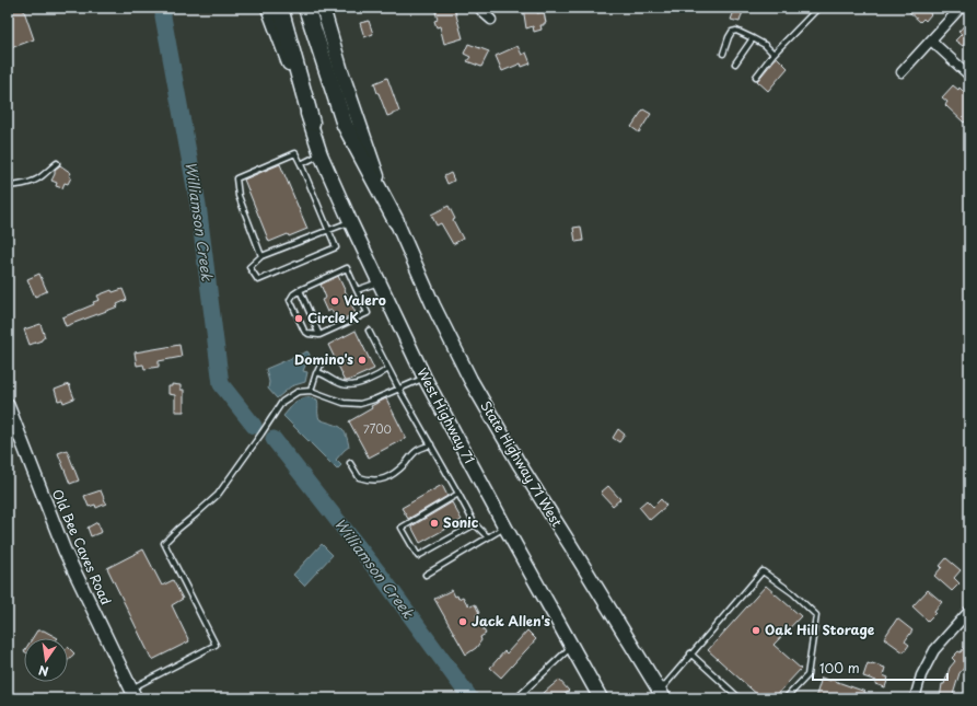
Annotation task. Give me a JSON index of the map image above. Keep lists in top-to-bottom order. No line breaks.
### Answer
{"streets":{"main road":["West Highway 71","State Highway 71 West"],"street":["Old Bee Caves Road"]},"water":["Williamson Creek"],"places":["Valero","Circle K","Domino's","Sonic","Jack Allen's","Oak Hill Storage"],"house_numbers":["7700"],"scale_bar":"100 m","north":"bottom"}
